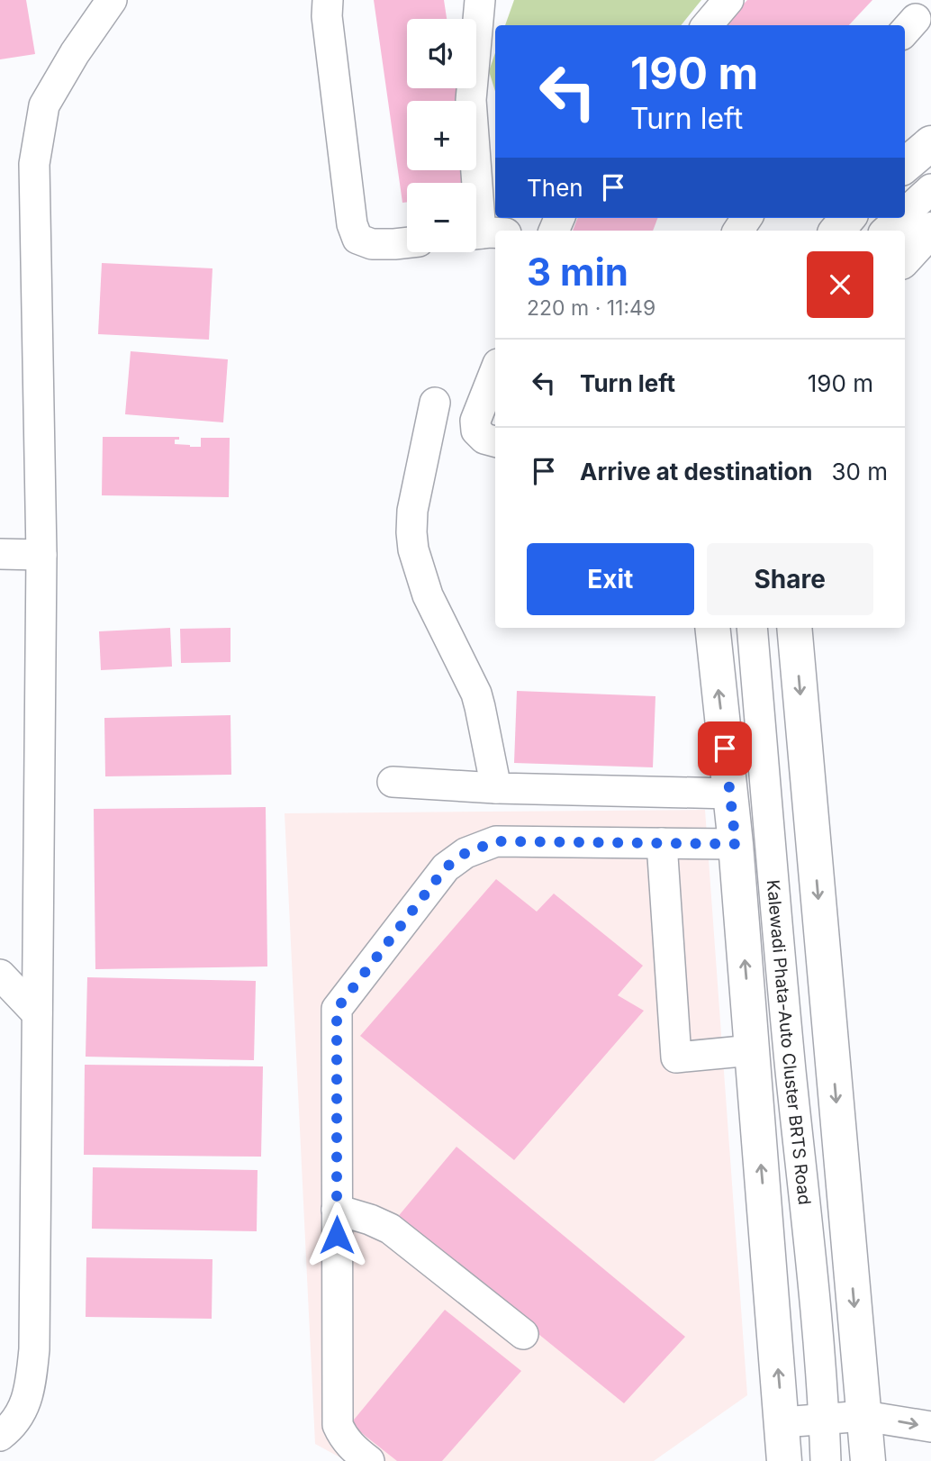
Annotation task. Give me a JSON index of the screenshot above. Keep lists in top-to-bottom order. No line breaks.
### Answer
{"streets":{"street":["Kalewadi Phata-Auto Cluster BRTS Road"]},"page":{"map_buttons":["+","−"],"turn":["190 m","Turn left"],"then":"Then","heading":["3 min","220 m · 11:49"],"list":[{"name":"Turn left","value":"190 m"},{"name":"Arrive at destination","value":"30 m"}],"buttons":["Exit","Share"]}}
